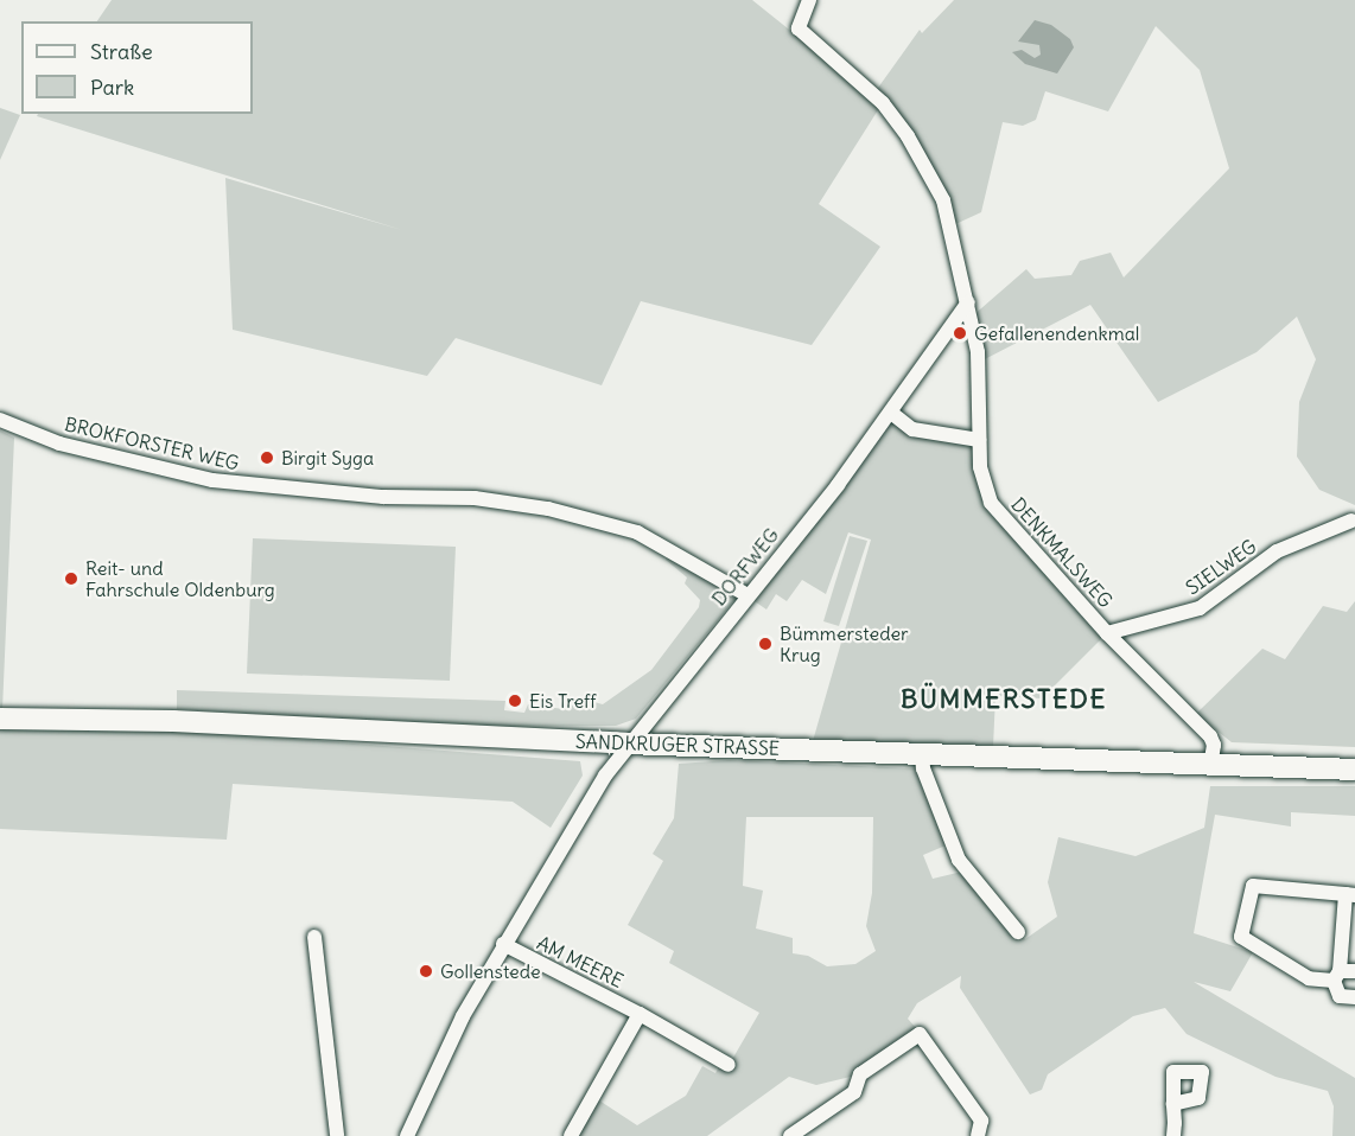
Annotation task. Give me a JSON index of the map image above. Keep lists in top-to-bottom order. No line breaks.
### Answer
{"streets":{"street":["BROKFORSTER WEG","DENKMALSWEG","DORFWEG","SIELWEG","SANDKRUGER STRASSE","AM MEERE"]},"crossings":[["BROKFORSTER WEG","DORFWEG"],["DENKMALSWEG","DORFWEG"],["DENKMALSWEG","SIELWEG"],["DENKMALSWEG","SANDKRUGER STRASSE"],["DORFWEG","SANDKRUGER STRASSE"],["DORFWEG","AM MEERE"]],"districts":["BÜMMERSTEDE"],"places":["Gefallenendenkmal","Birgit Syga","Reit- und Fahrschule Oldenburg","Bümmersteder Krug","Eis Treff","Gollenstede"],"legend":["Straße","Park"]}
